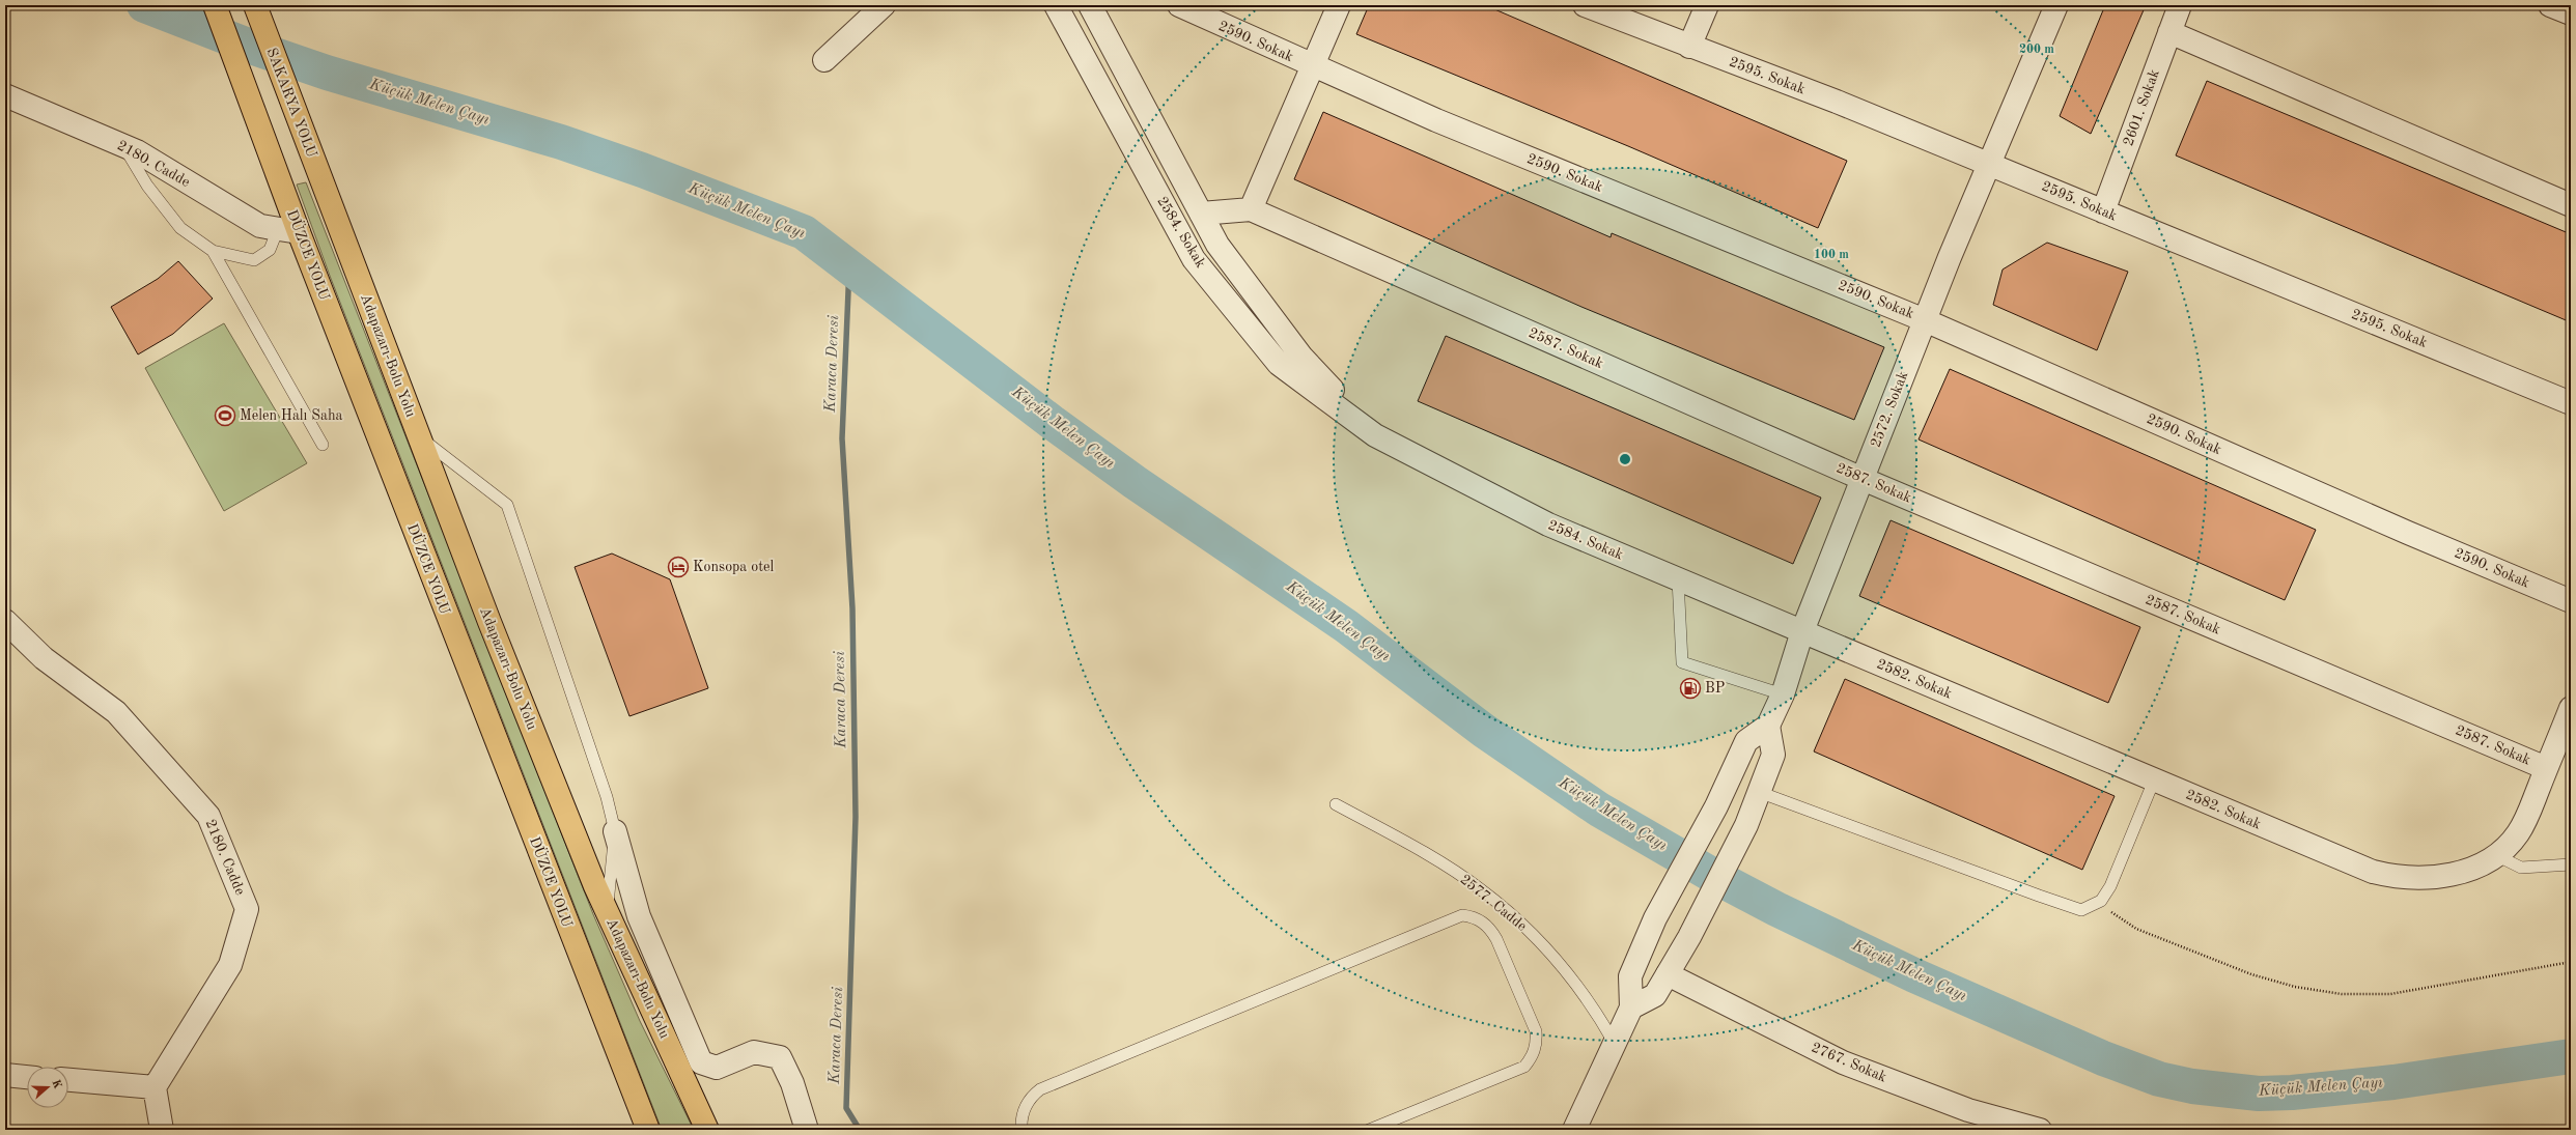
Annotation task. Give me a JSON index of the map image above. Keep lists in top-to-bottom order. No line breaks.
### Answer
{"streets":{"highway":["SAKARYA YOLU","DÜZCE YOLU","Adapazarı-Bolu Yolu"],"street":["2590. Sokak","2595. Sokak","2601. Sokak","2180. Cadde","2584. Sokak","2587. Sokak","2572. Sokak","2582. Sokak","2767. Sokak"],"lane":["2577. Cadde"]},"crossings":[["2590. Sokak","2572. Sokak"],["2595. Sokak","2601. Sokak"],["2595. Sokak","2572. Sokak"],["SAKARYA YOLU","Adapazarı-Bolu Yolu"],["2180. Cadde","DÜZCE YOLU"],["2584. Sokak","2587. Sokak"],["2584. Sokak","2572. Sokak"],["2584. Sokak","2582. Sokak"],["2587. Sokak","2572. Sokak"],["2587. Sokak","2582. Sokak"],["2572. Sokak","2582. Sokak"]],"water":["Küçük Melen Çayı","Karaca Deresi"],"places":{"sports":["Melen Halı Saha"],"hotel":["Konsopa otel"],"fuel station":["BP"]},"north":"right","rings":["200 m","100 m"]}
